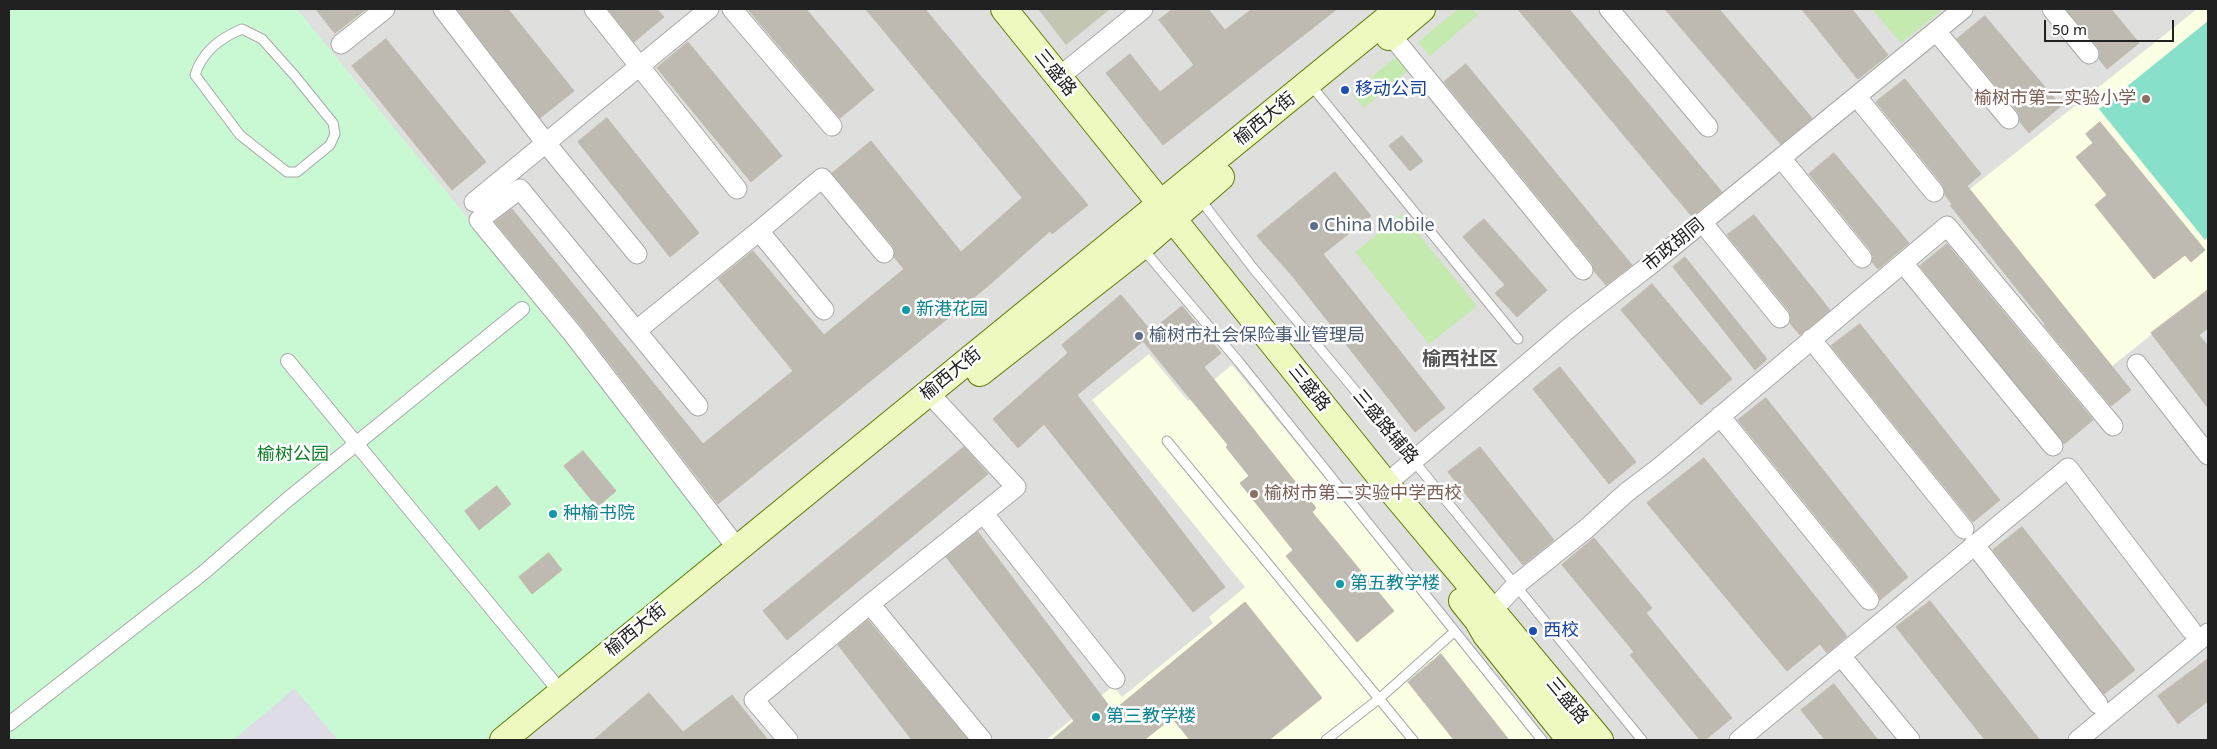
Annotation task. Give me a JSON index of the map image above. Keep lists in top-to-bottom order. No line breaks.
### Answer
{"streets":{"main road":["三盛路","榆西大街"],"street":["市政胡同"],"lane":["三盛路辅路"]},"crossings":[["三盛路","榆西大街"],["三盛路","市政胡同"],["榆西大街","三盛路辅路"],["市政胡同","三盛路辅路"]],"districts":["榆西社区"],"parks":["榆树公园"],"places":["移动公司","榆树市第二实验小学","China Mobile","新港花园","榆树市社会保险事业管理局","榆树市第二实验中学西校","种榆书院","第五教学楼","西校","第三教学楼"],"scale_bar":"50 m"}
